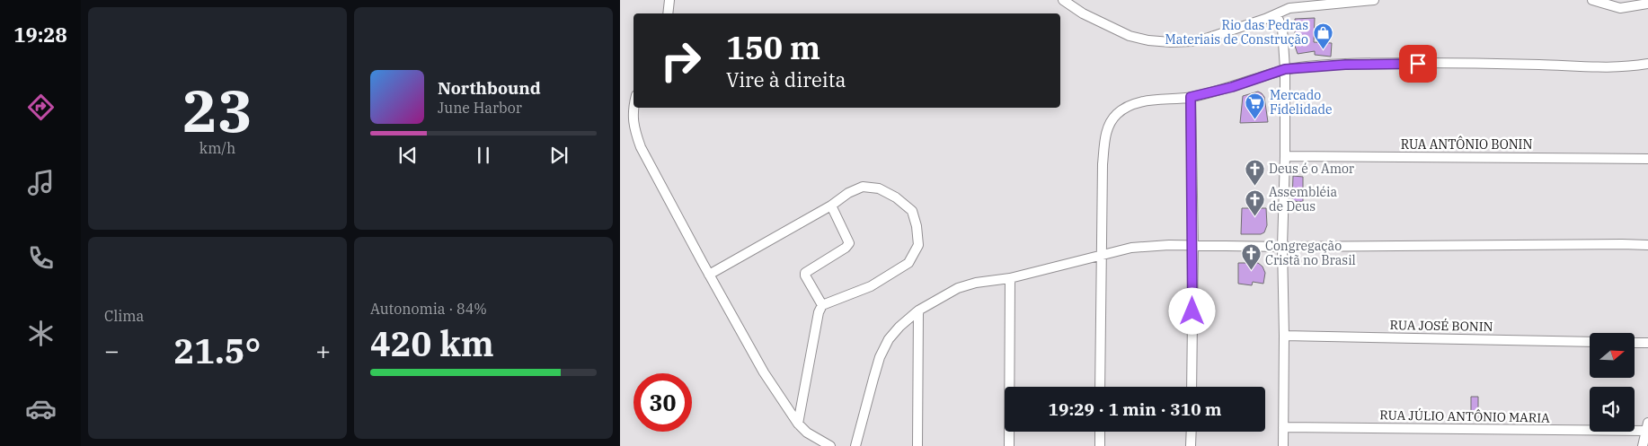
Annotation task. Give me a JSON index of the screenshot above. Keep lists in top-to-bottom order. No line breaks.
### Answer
{"streets":{"street":["RUA ANTÔNIO BONIN","RUA JOSÉ BONIN","RUA JÚLIO ANTÔNIO MARIA"]},"places":{"shop":["Rio das Pedras Materiais de Construção"],"supermarket":["Mercado Fidelidade"],"church":["Deus é o Amor","Assembléia de Deus","Congregação Cristã no Brasil"]},"north":"right","page":{"tabs":"19:28","tile":[["23","km/h"],"Clima",["Autonomia · 84%","420 km"]],"turn":["150 m","Vire à direita"],"song":["Northbound","June Harbor"],"heat":["−","21.5°","+"],"limit":"30","trip":"19:29 · 1 min · 310 m"}}
